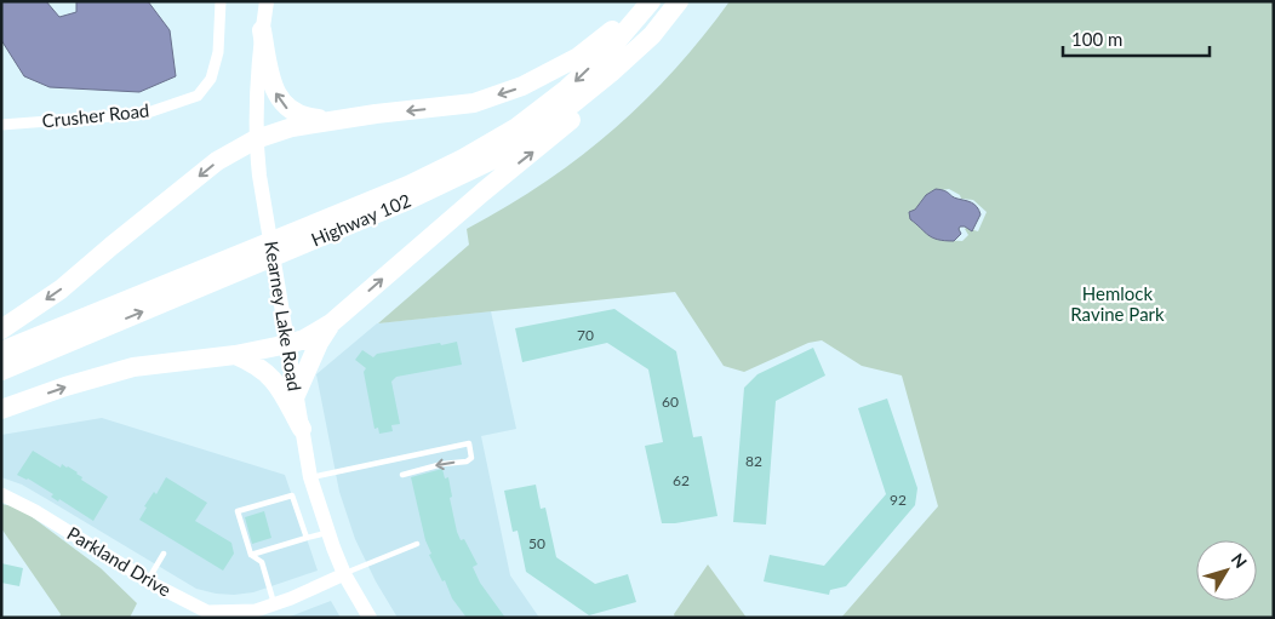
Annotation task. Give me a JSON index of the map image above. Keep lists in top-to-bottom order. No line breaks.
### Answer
{"streets":{"highway":["Highway 102"],"main road":["Kearney Lake Road"],"street":["Crusher Road","Parkland Drive"]},"crossings":[["Kearney Lake Road","Parkland Drive"]],"parks":["Hemlock Ravine Park"],"house_numbers":["70","60","82","62","92","50"],"scale_bar":"100 m","north":"top right"}
